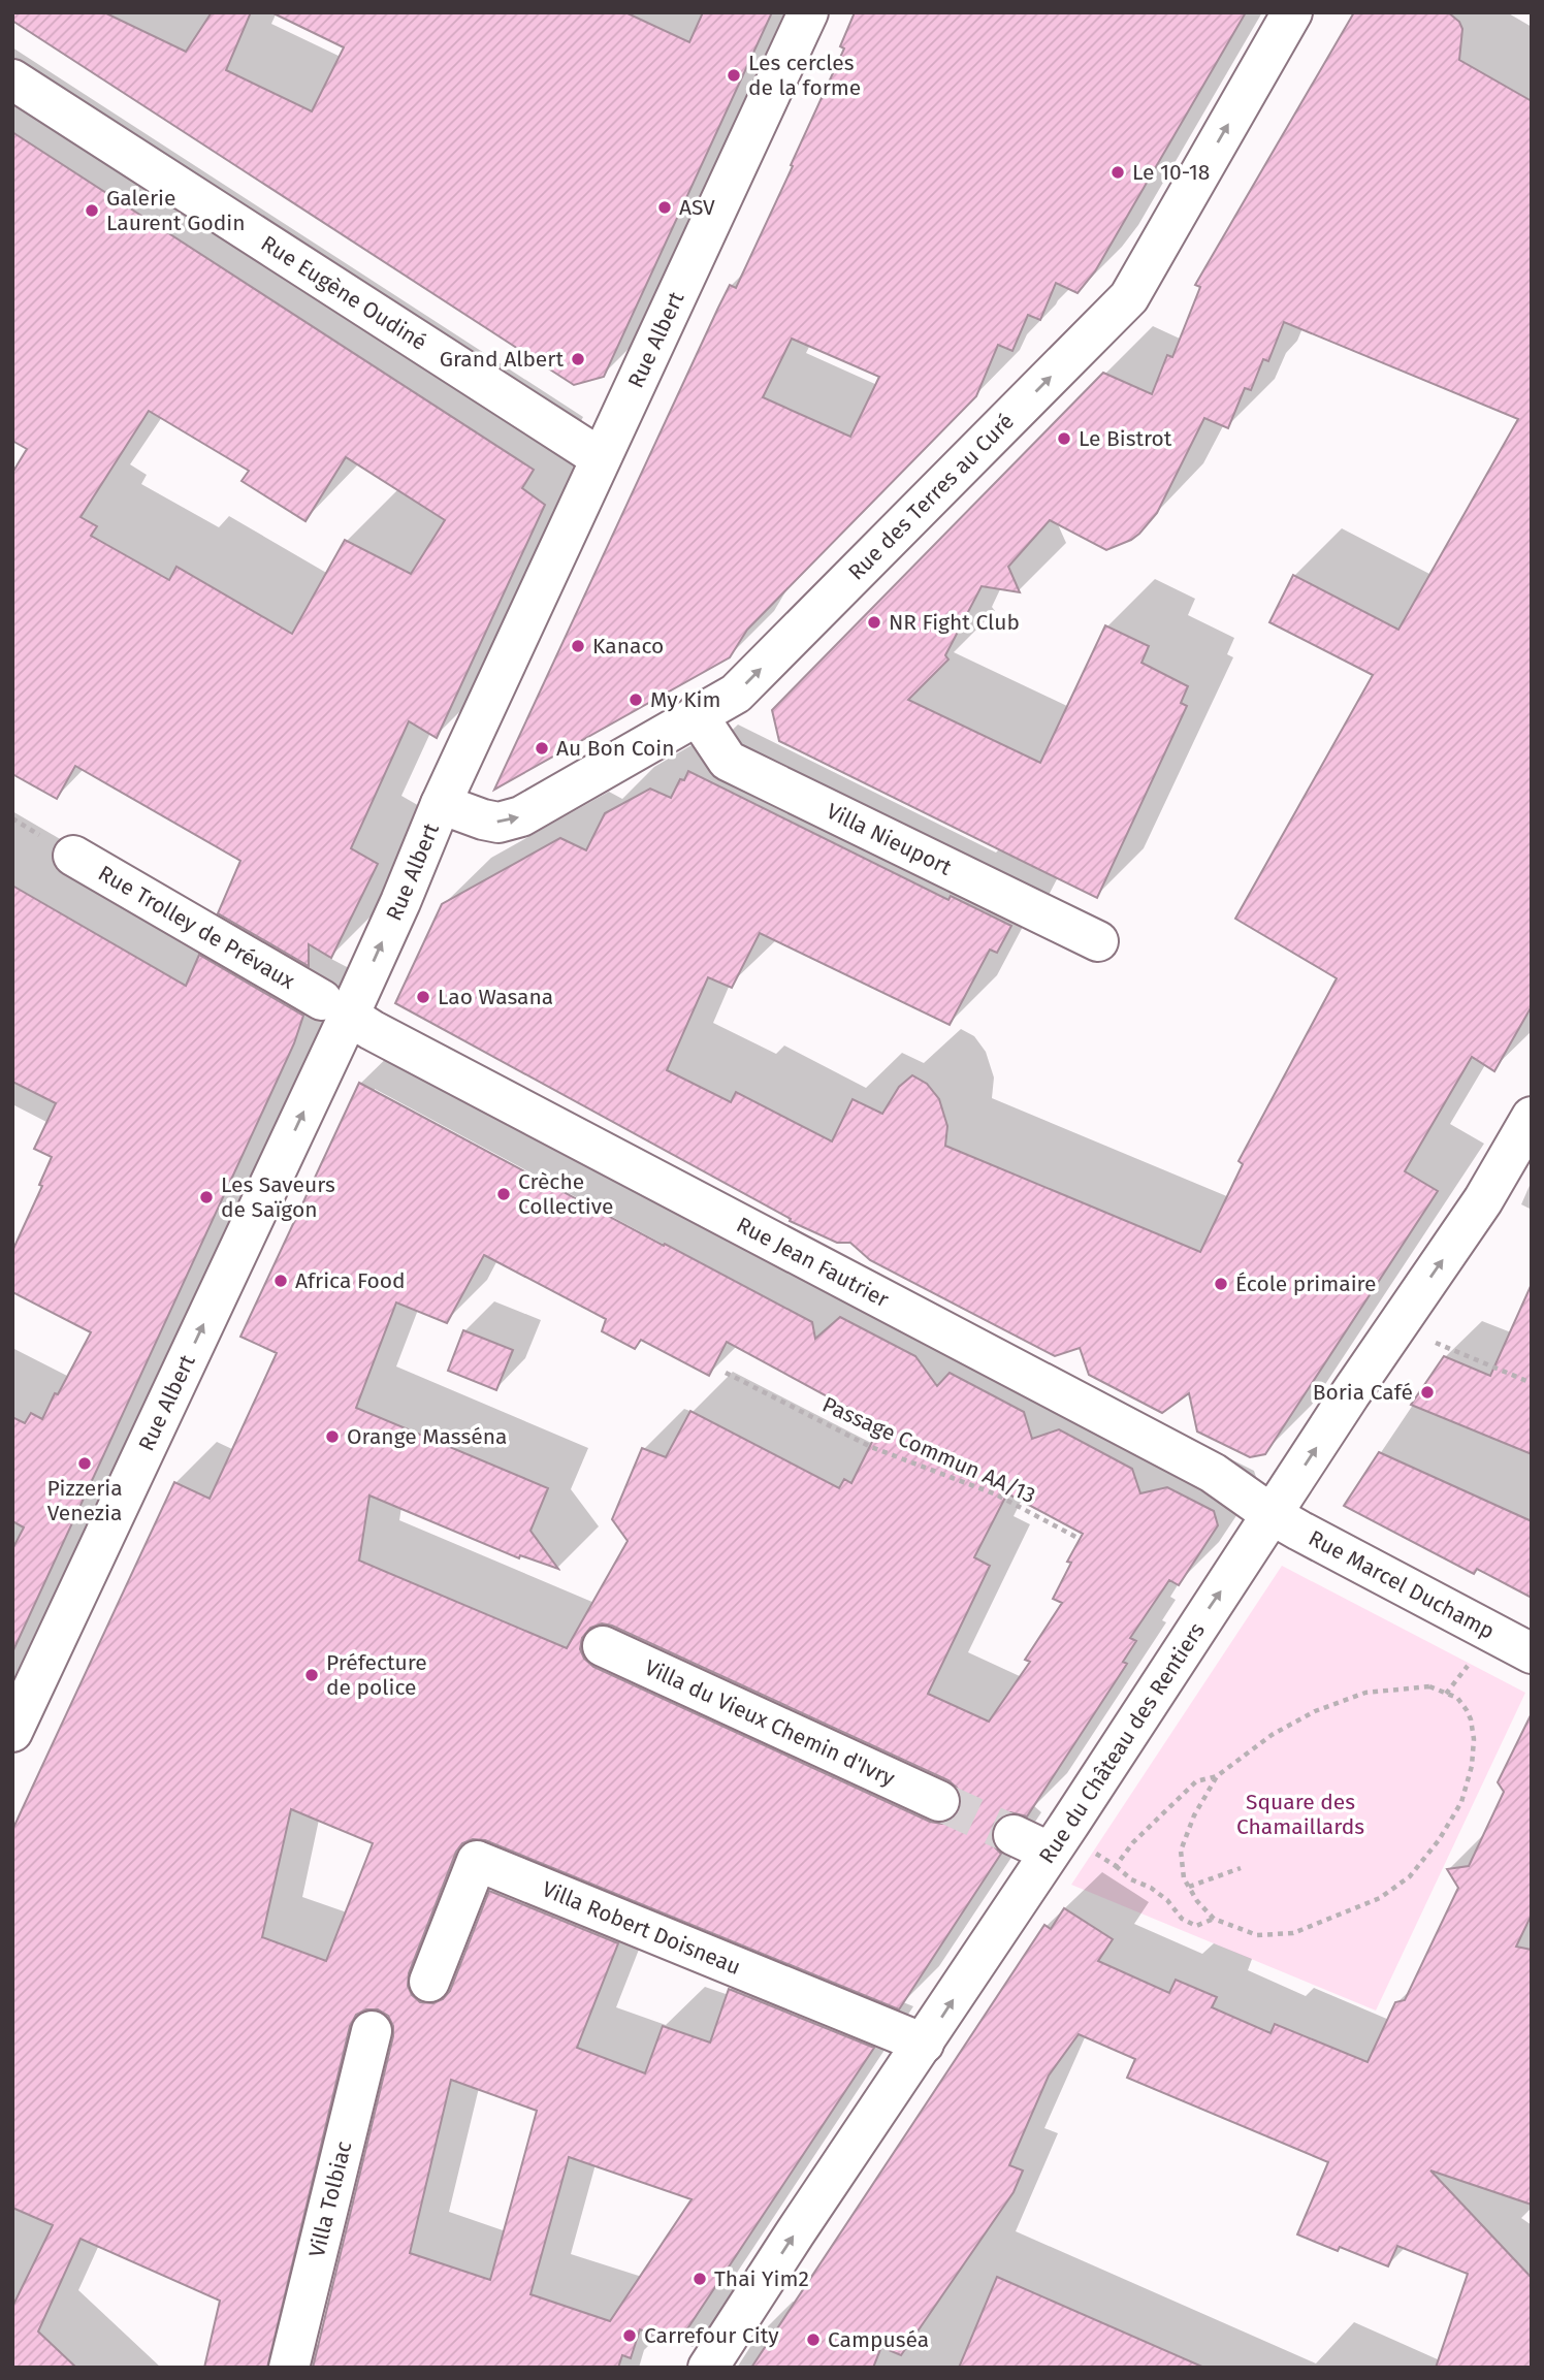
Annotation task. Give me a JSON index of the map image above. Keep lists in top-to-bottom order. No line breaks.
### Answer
{"streets":{"street":["Rue Eugène Oudiné","Rue Albert","Rue des Terres au Curé","Villa Nieuport","Rue Trolley de Prévaux","Rue Jean Fautrier","Rue Marcel Duchamp","Villa du Vieux Chemin d'Ivry","Rue du Château des Rentiers","Villa Robert Doisneau","Villa Tolbiac"],"path":["Passage Commun AA/13"]},"crossings":[["Rue Eugène Oudiné","Rue Albert"],["Rue Albert","Rue des Terres au Curé"],["Rue Albert","Rue Trolley de Prévaux"],["Rue Albert","Rue Jean Fautrier"],["Rue des Terres au Curé","Villa Nieuport"],["Rue Trolley de Prévaux","Rue Jean Fautrier"],["Rue Jean Fautrier","Rue Marcel Duchamp"],["Rue Jean Fautrier","Rue du Château des Rentiers"],["Rue Marcel Duchamp","Rue du Château des Rentiers"],["Rue du Château des Rentiers","Villa Robert Doisneau"]],"one_way":["Rue Albert","Rue des Terres au Curé","Rue du Château des Rentiers"],"parks":["Square des Chamaillards"],"places":["Les cercles de la forme","Le 10-18","ASV","Galerie Laurent Godin","Grand Albert","Le Bistrot","NR Fight Club","Kanaco","My Kim","Au Bon Coin","Lao Wasana","Crèche Collective","Les Saveurs de Saïgon","Africa Food","École primaire","Boria Café","Orange Masséna","Pizzeria Venezia","Préfecture de police","Thai Yim2","Carrefour City","Campuséa"]}
